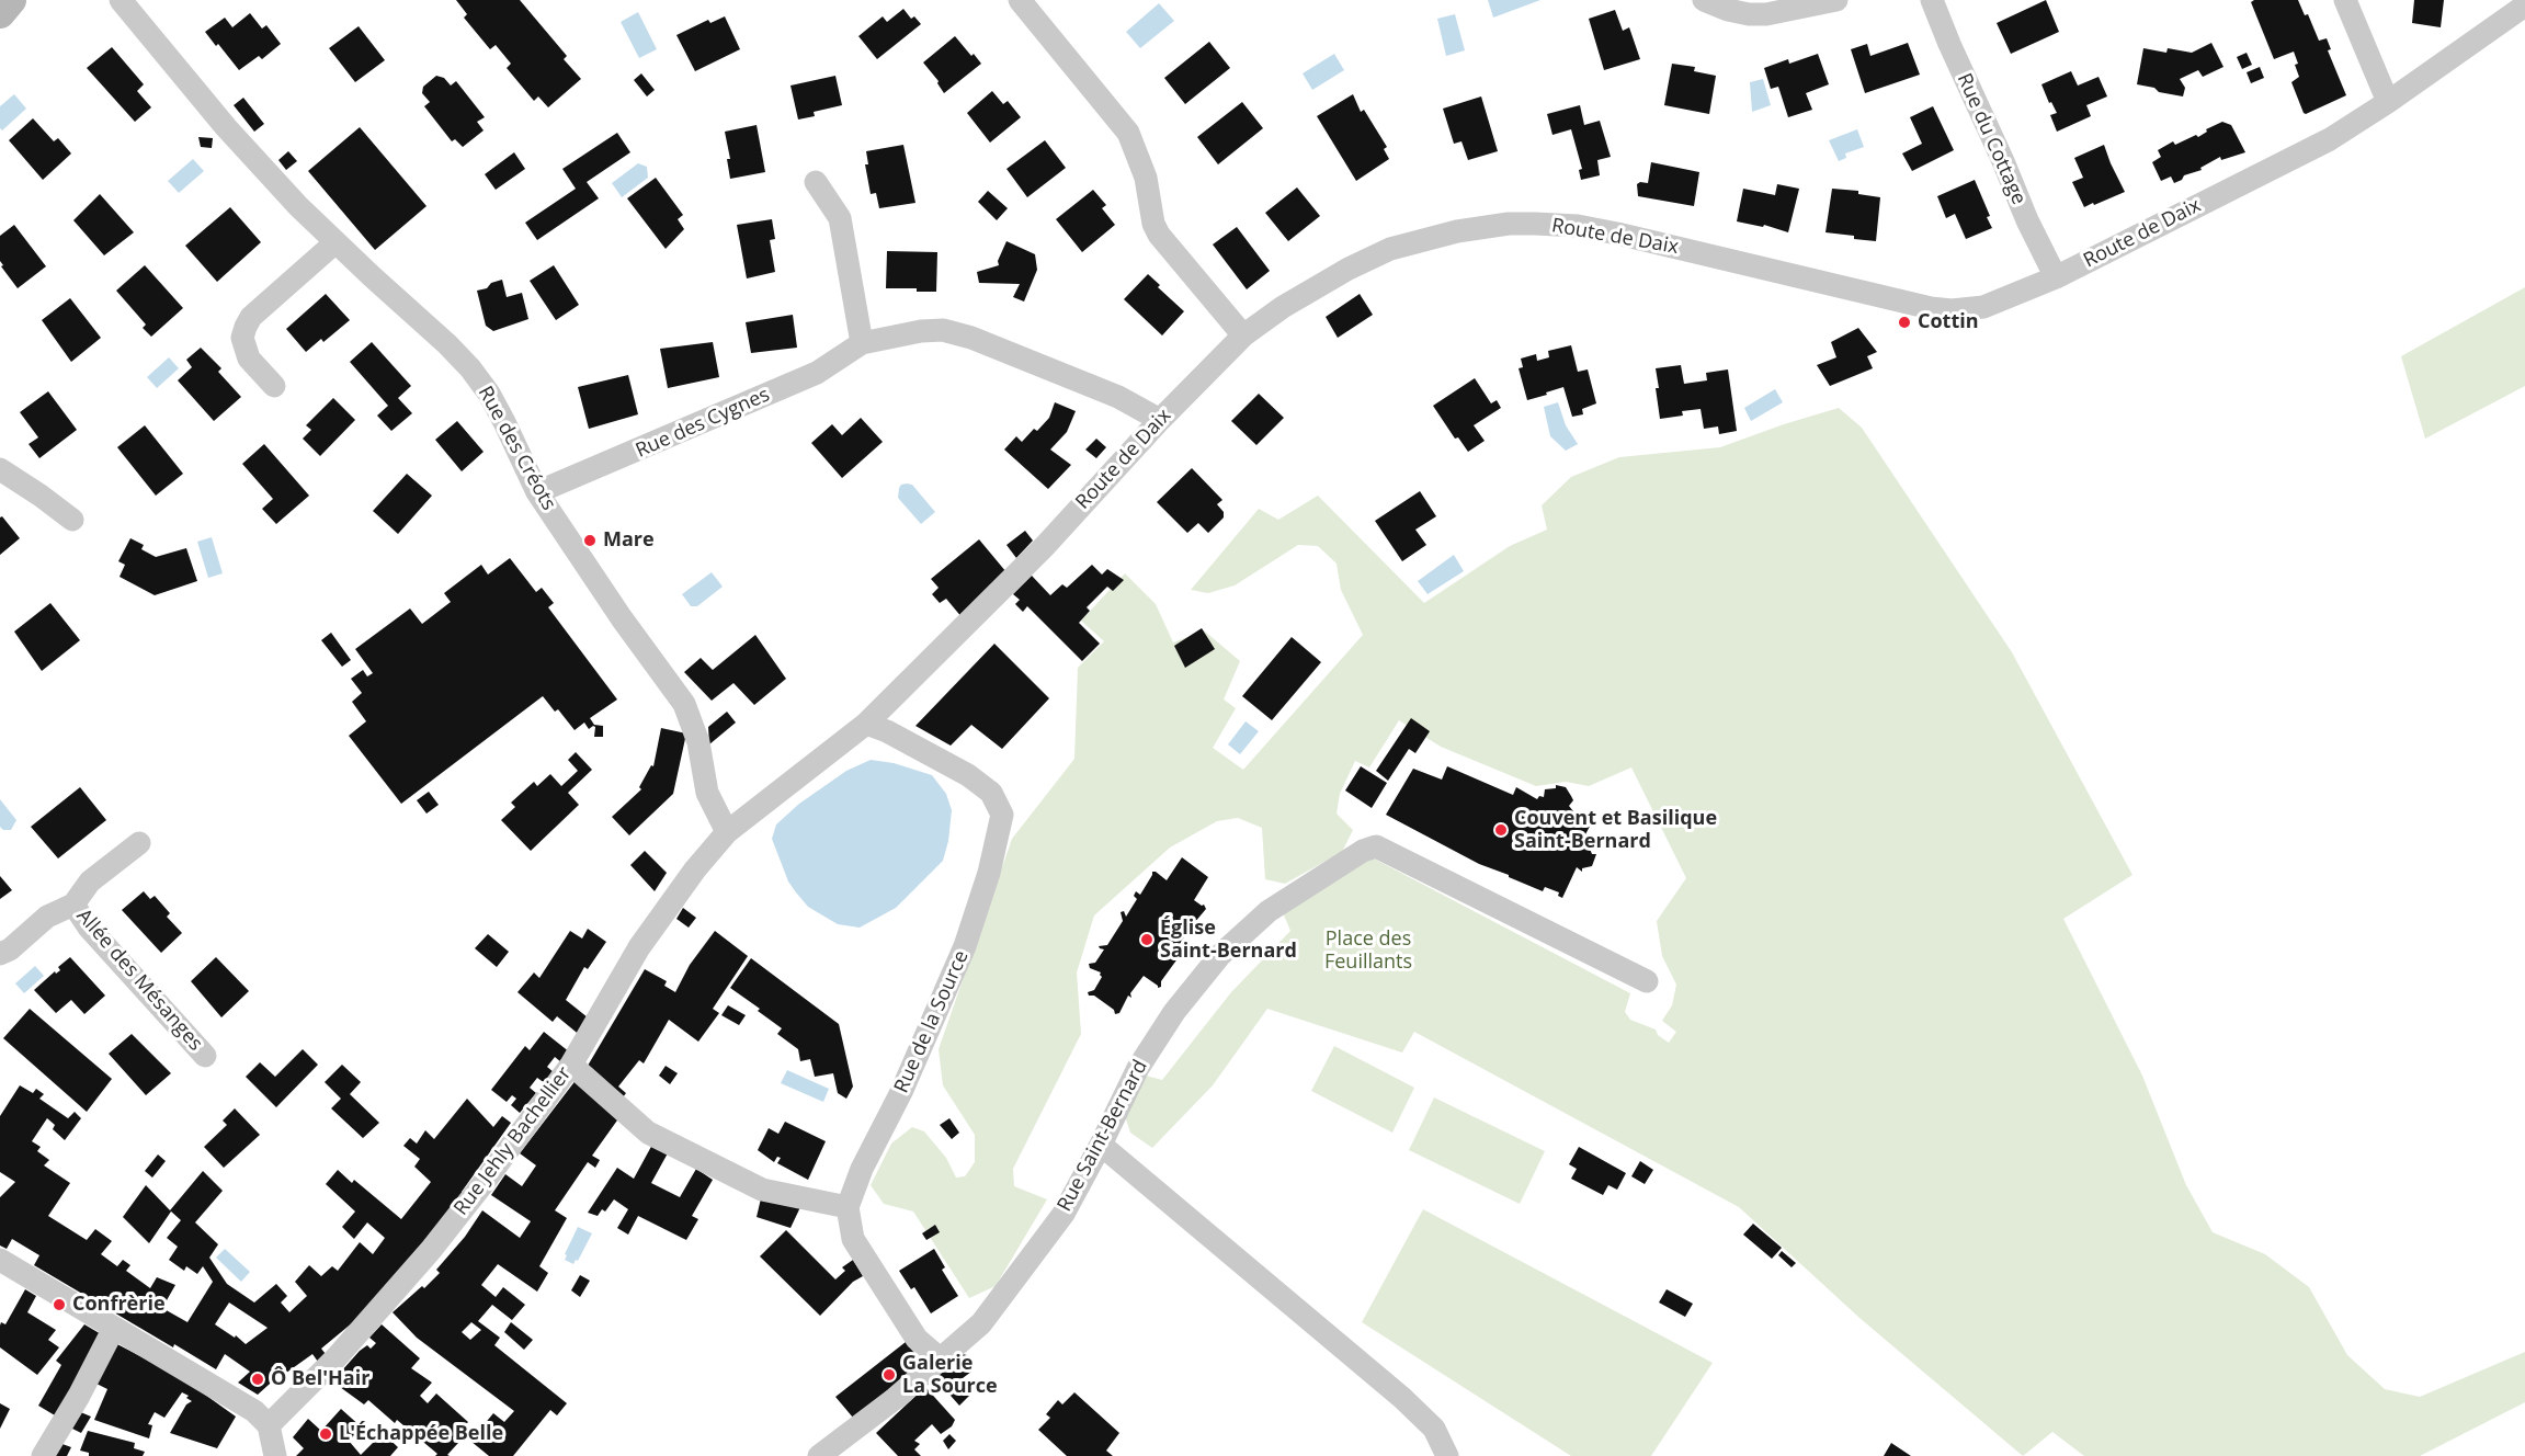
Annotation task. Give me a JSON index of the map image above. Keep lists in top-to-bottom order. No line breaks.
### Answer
{"streets":{"street":["Rue du Cottage","Route de Daix","Rue des Cygnes","Rue des Créots","Allée des Mésanges","Rue de la Source","Rue Saint-Bernard","Rue Jehly Bachellier"]},"crossings":[["Rue du Cottage","Route de Daix"],["Route de Daix","Rue des Cygnes"],["Route de Daix","Rue des Créots"],["Route de Daix","Rue de la Source"],["Route de Daix","Rue Jehly Bachellier"],["Rue des Cygnes","Rue des Créots"],["Rue des Créots","Rue Jehly Bachellier"]],"parks":["Place des Feuillants"],"places":["Cottin","Mare","Couvent et Basilique Saint-Bernard","Église Saint-Bernard","Confrèrie","Galerie La Source","Ô Bel'Hair","L'Échappée Belle"]}
